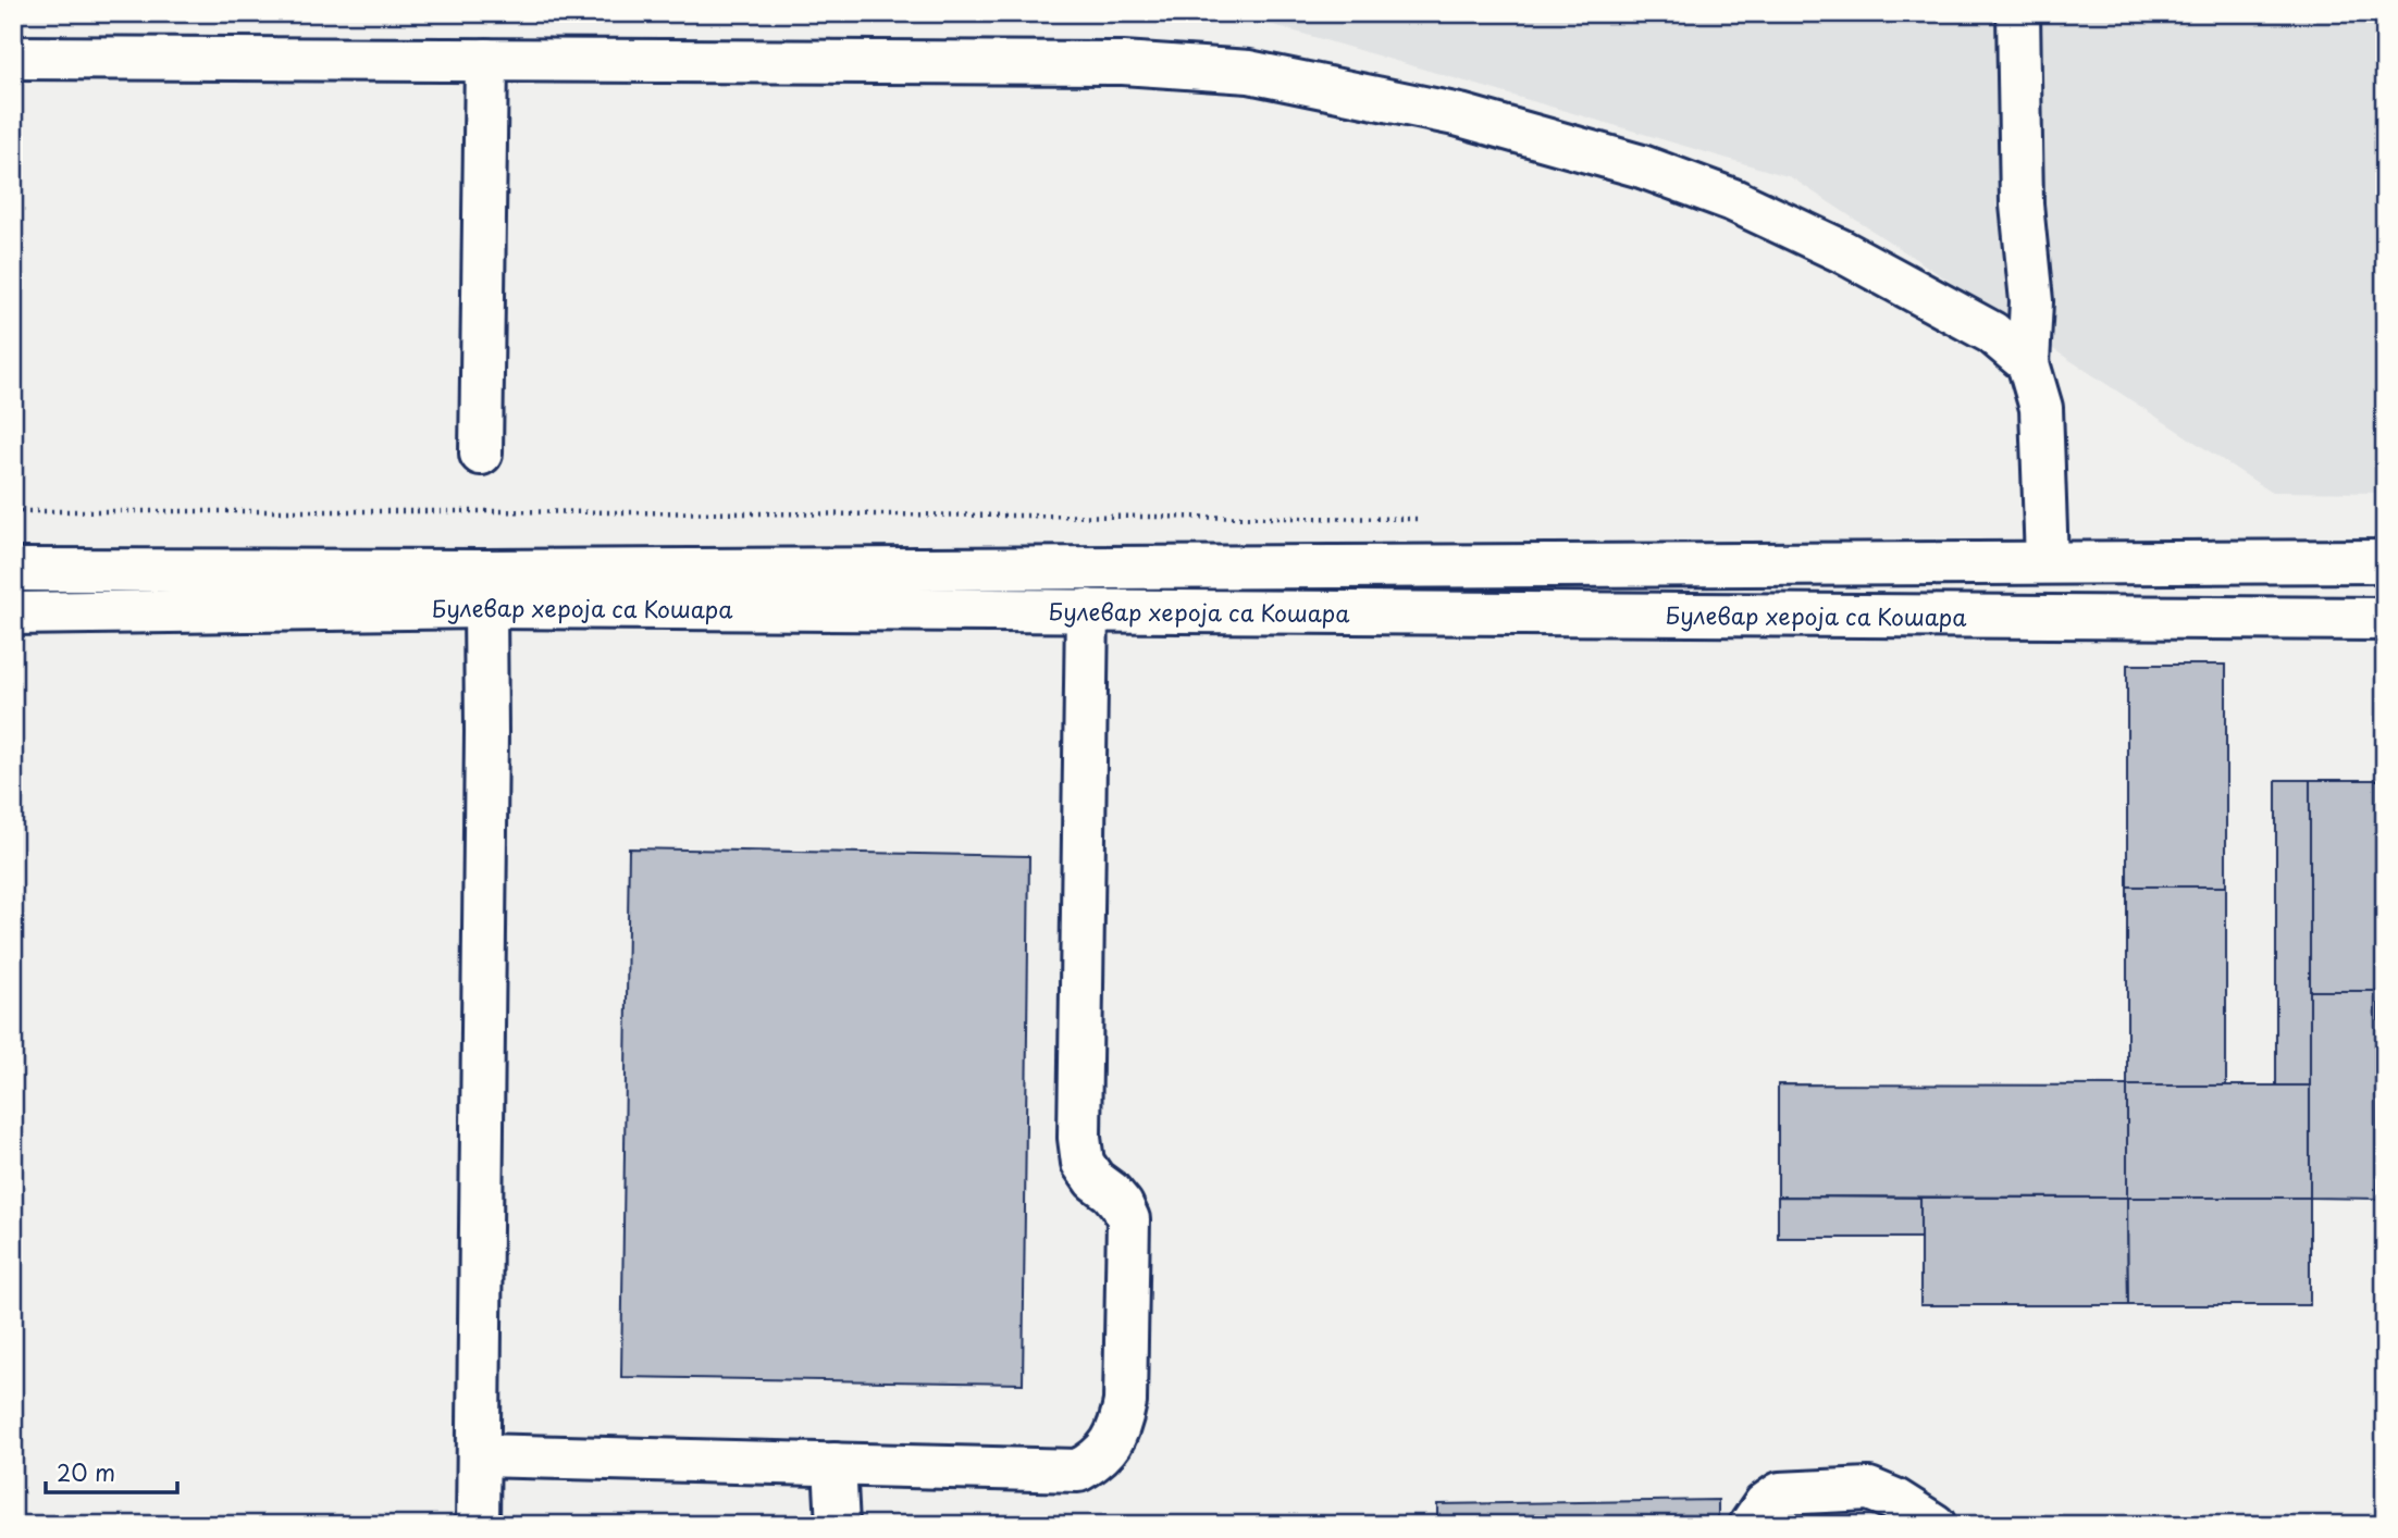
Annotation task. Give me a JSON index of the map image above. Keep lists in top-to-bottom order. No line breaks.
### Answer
{"streets":{"main road":["Булевар хероја са Кошара"]},"scale_bar":"20 m"}
